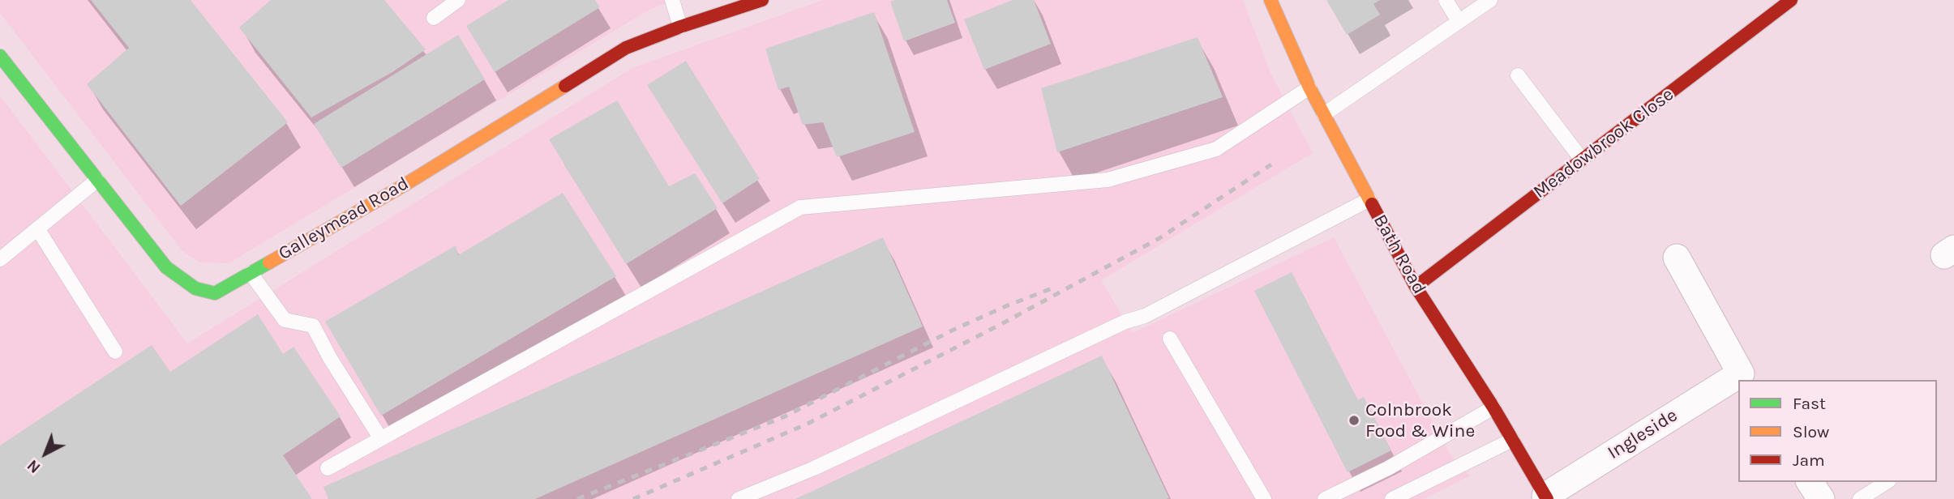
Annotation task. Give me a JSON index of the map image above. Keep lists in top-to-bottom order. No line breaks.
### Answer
{"streets":{"street":["Meadowbrook Close","Galleymead Road","Bath Road","Ingleside"]},"crossings":[["Meadowbrook Close","Bath Road"],["Bath Road","Ingleside"]],"places":["Colnbrook Food & Wine"],"legend":["Fast","Slow","Jam"],"north":"bottom left"}
